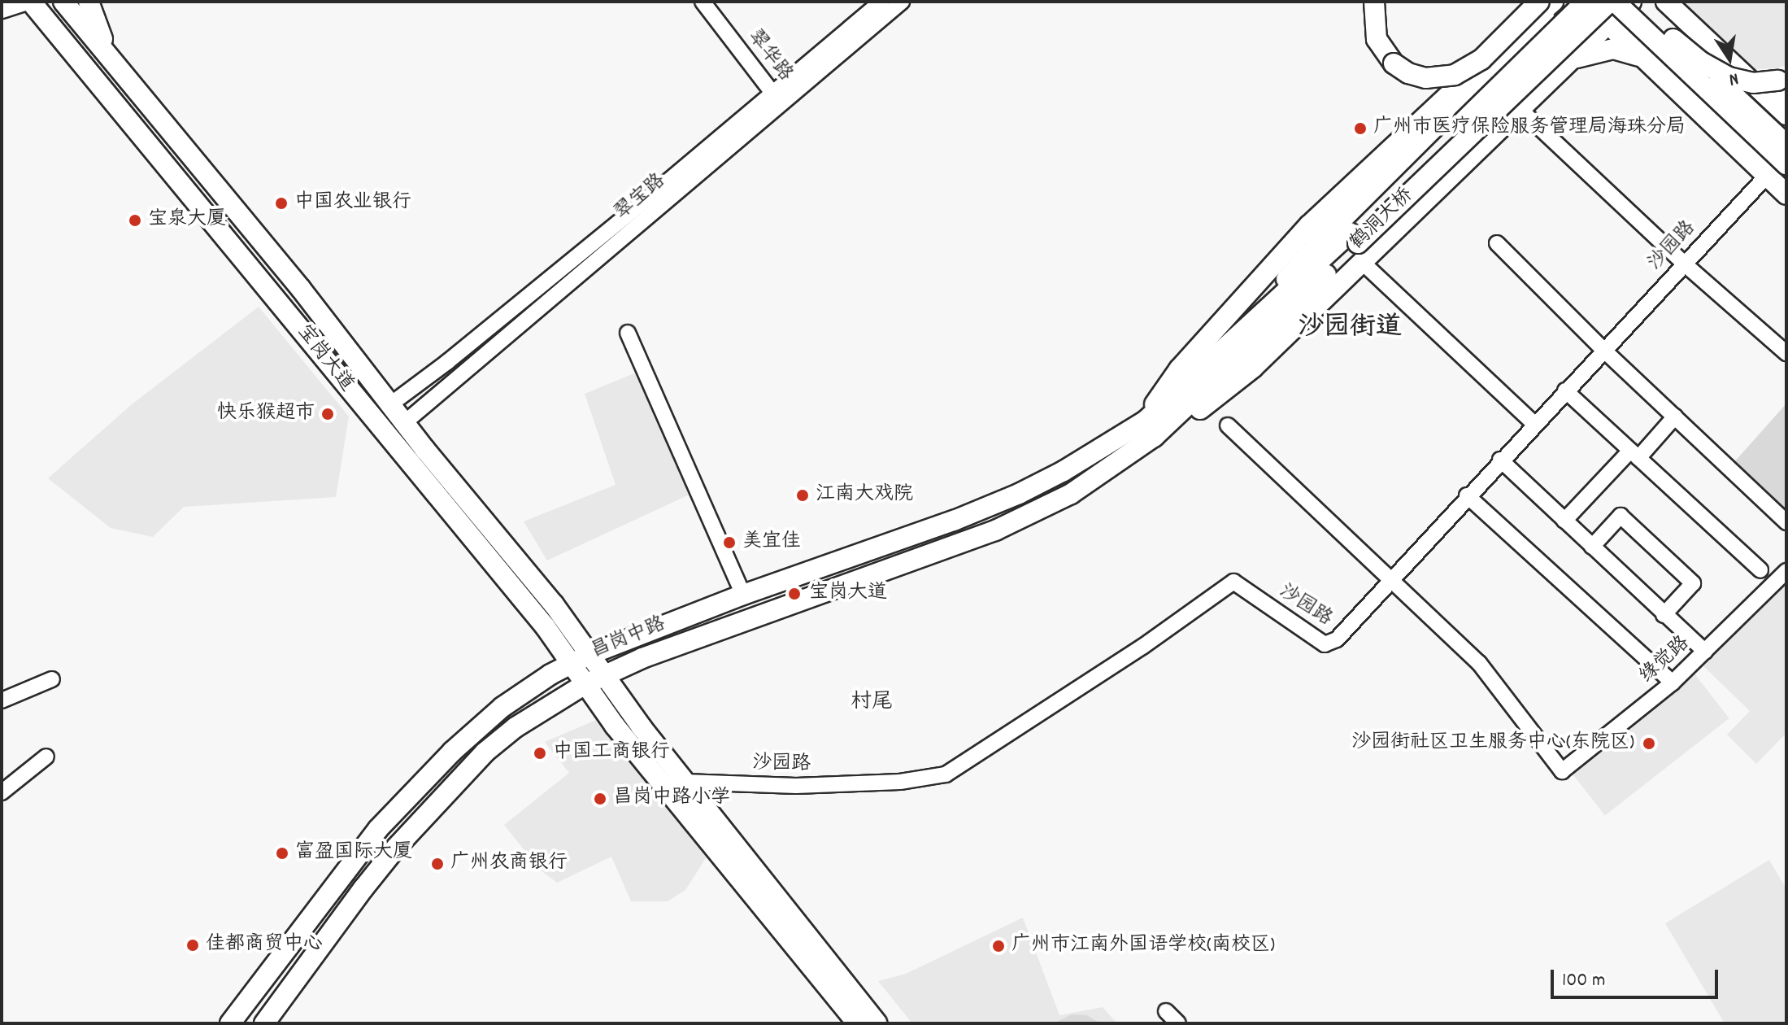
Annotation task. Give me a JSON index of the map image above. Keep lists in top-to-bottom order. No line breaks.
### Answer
{"streets":{"main road":["鹤洞大桥","宝岗大道","昌岗中路"],"street":["翠华路","翠宝路","沙园路","缘觉路"]},"crossings":[["翠华路","翠宝路"],["翠宝路","宝岗大道"],["鹤洞大桥","昌岗中路"],["沙园路","宝岗大道"],["沙园路","缘觉路"],["宝岗大道","昌岗中路"]],"districts":["沙园街道","村尾"],"places":["广州市医疗保险服务管理局海珠分局","中国农业银行","宝泉大厦","快乐猴超市","江南大戏院","美宜佳","宝岗大道","沙园街社区卫生服务中心(东院区)","中国工商银行","昌岗中路小学","富盈国际大厦","广州农商银行","佳都商贸中心","广州市江南外国语学校(南校区)"],"scale_bar":"100 m","north":"bottom"}
